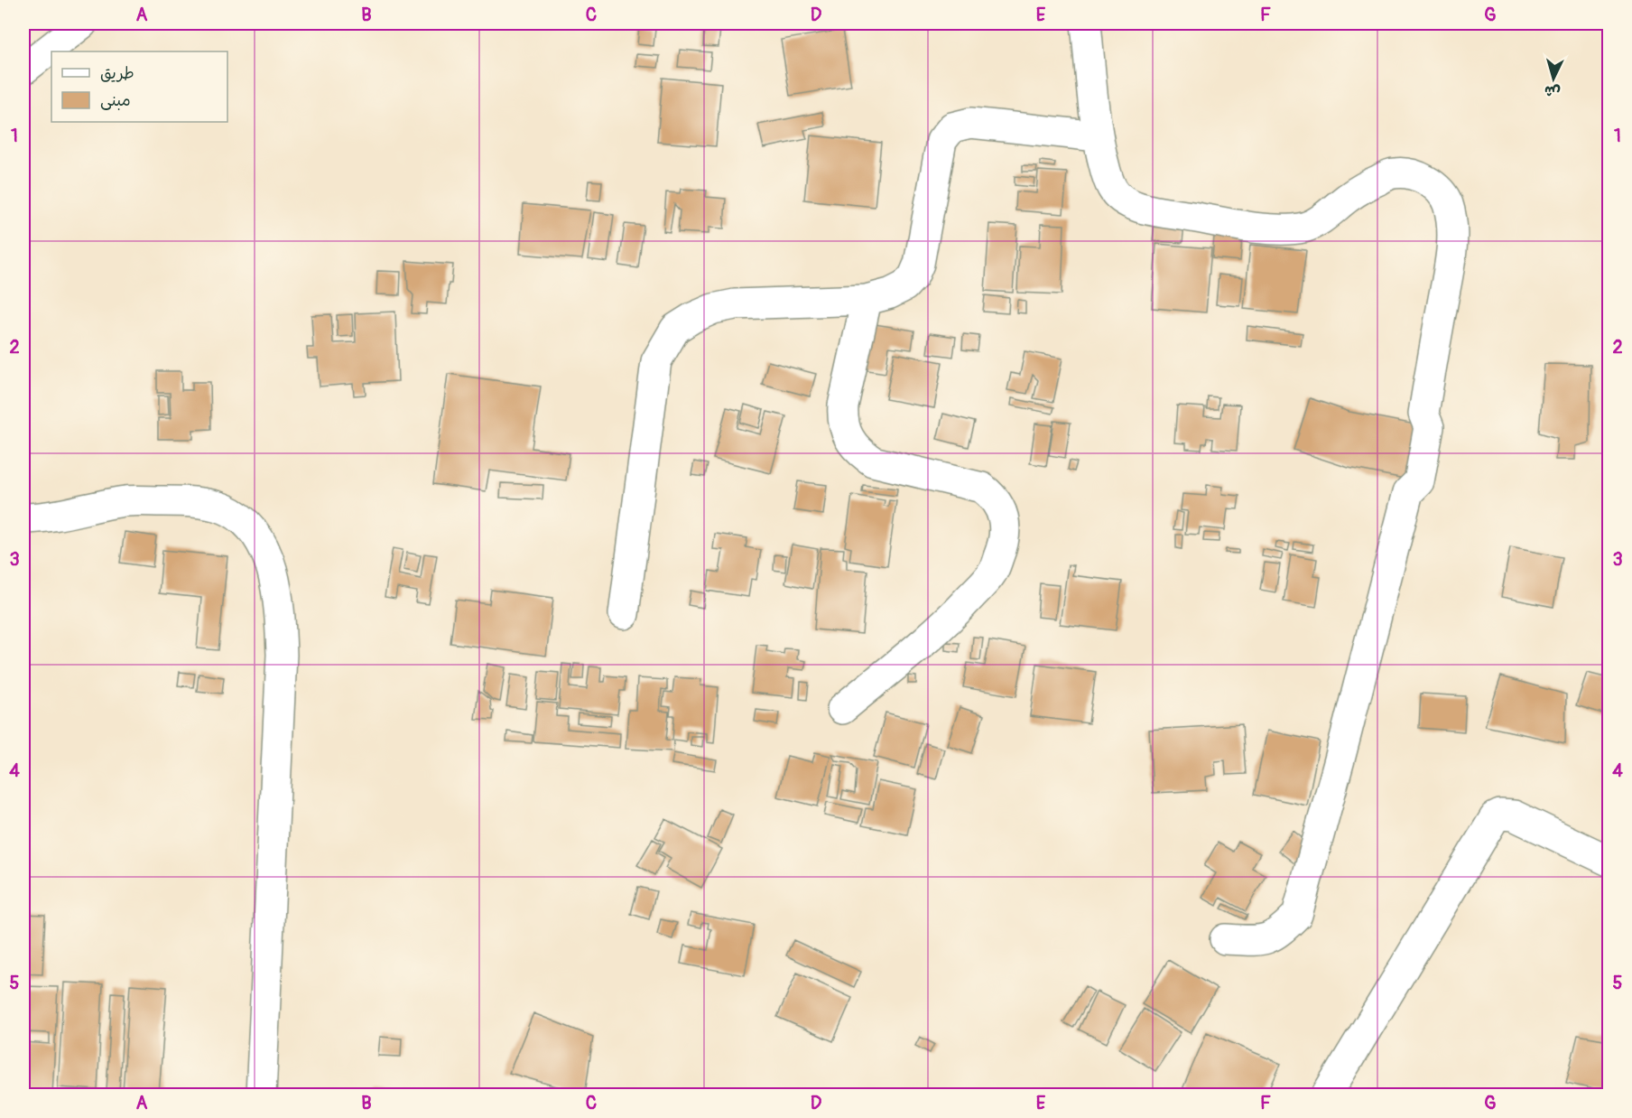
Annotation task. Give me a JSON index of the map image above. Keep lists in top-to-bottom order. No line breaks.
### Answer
{"legend":["طريق","مبنى"],"north":"bottom","grid":{"columns":["A","B","C","D","E","F","G"],"rows":["1","2","3","4","5"]}}
